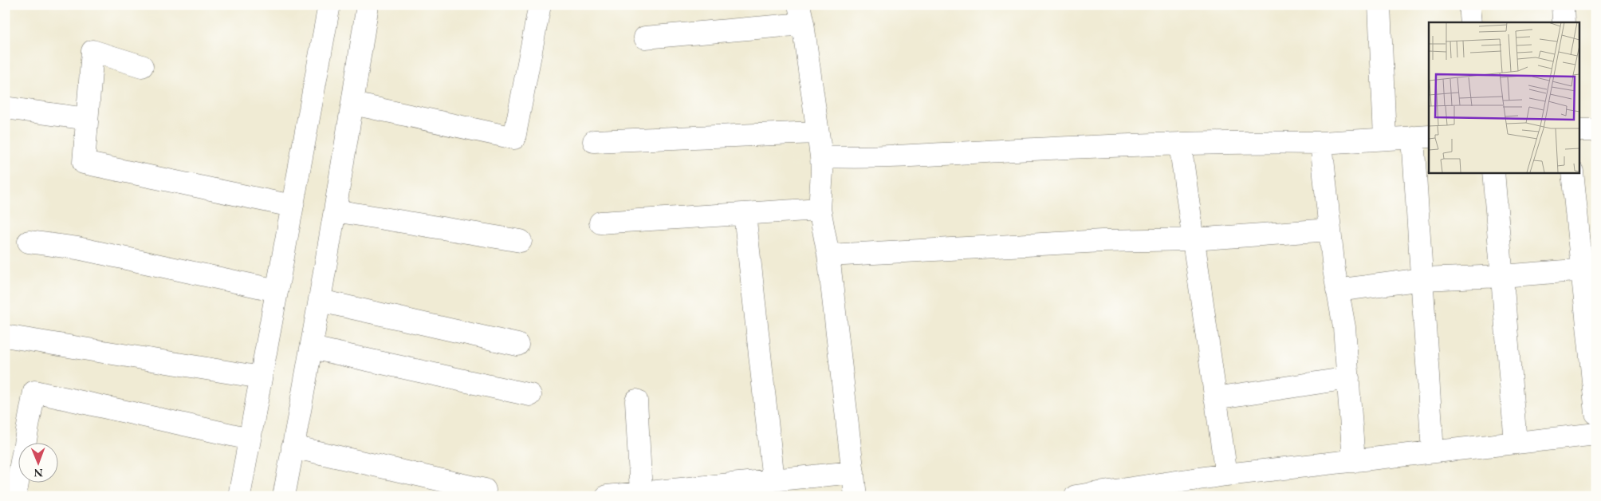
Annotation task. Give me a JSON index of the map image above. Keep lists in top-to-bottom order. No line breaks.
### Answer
{"north":"bottom"}
